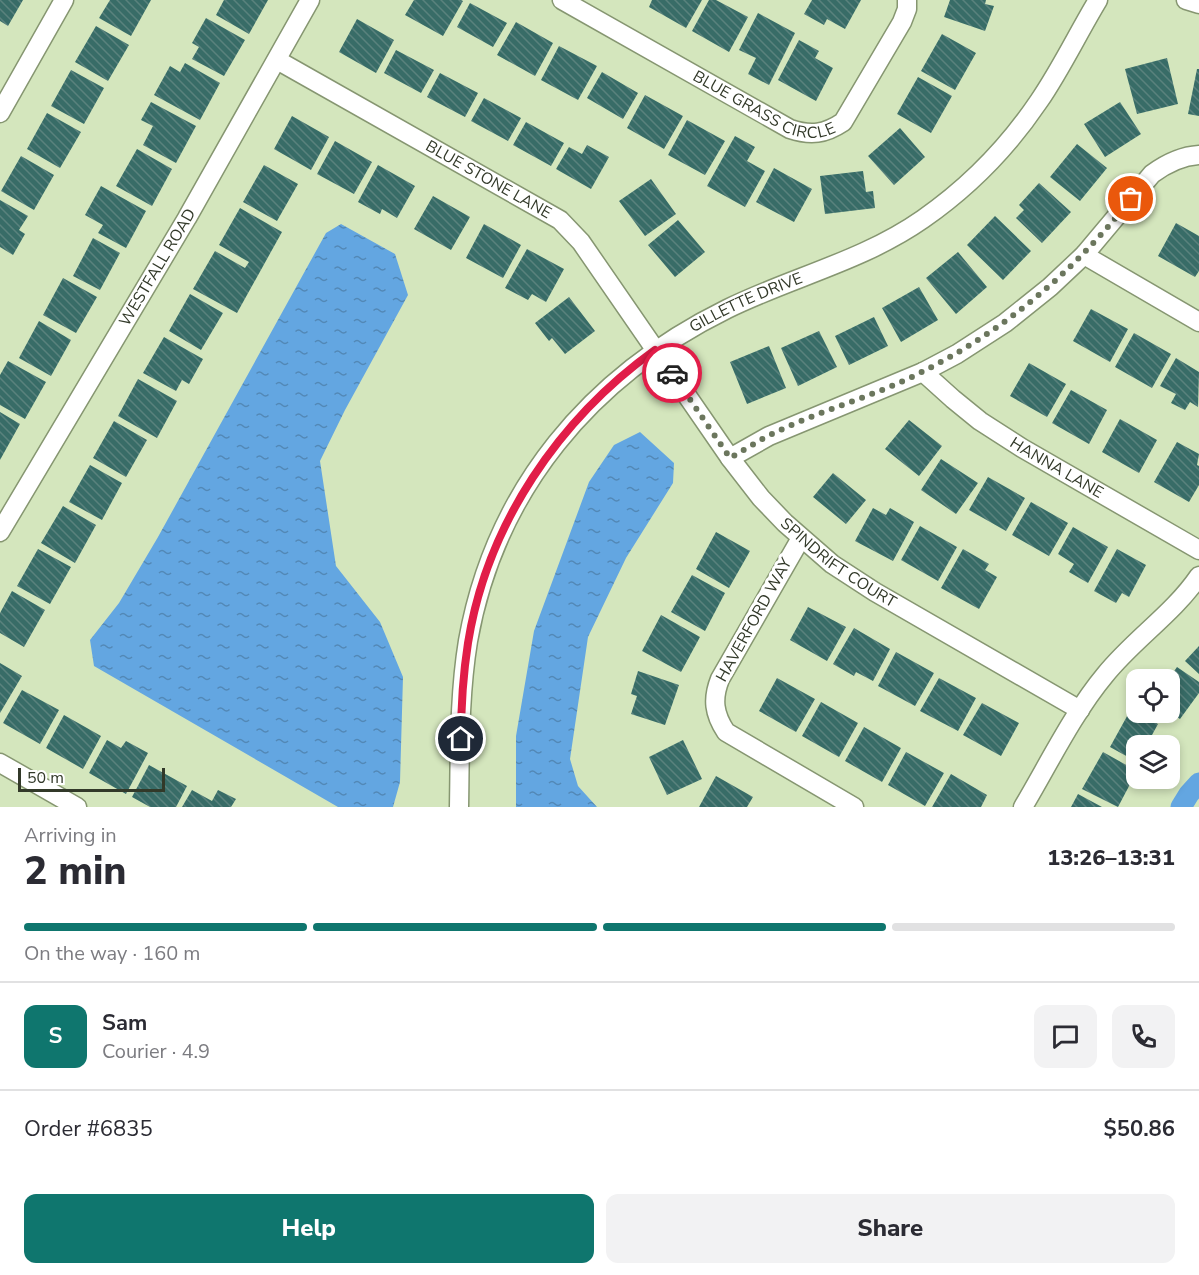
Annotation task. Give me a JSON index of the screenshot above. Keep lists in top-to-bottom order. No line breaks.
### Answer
{"streets":{"street":["BLUE GRASS CIRCLE","BLUE STONE LANE","WESTFALL ROAD","GILLETTE DRIVE","HANNA LANE","SPINDRIFT COURT","HAVERFORD WAY"]},"crossings":[["BLUE STONE LANE","WESTFALL ROAD"],["BLUE STONE LANE","GILLETTE DRIVE"],["BLUE STONE LANE","SPINDRIFT COURT"],["GILLETTE DRIVE","SPINDRIFT COURT"],["SPINDRIFT COURT","HAVERFORD WAY"]],"scale_bar":"50 m","page":{"scale":"50 m","heading":["2 min","Arriving in","13:26–13:31"],"panel":["Sam","Courier · 4.9","Order #6835","$50.86"],"bar":"On the way · 160 m","round":"S","buttons":["Help","Share"]}}
